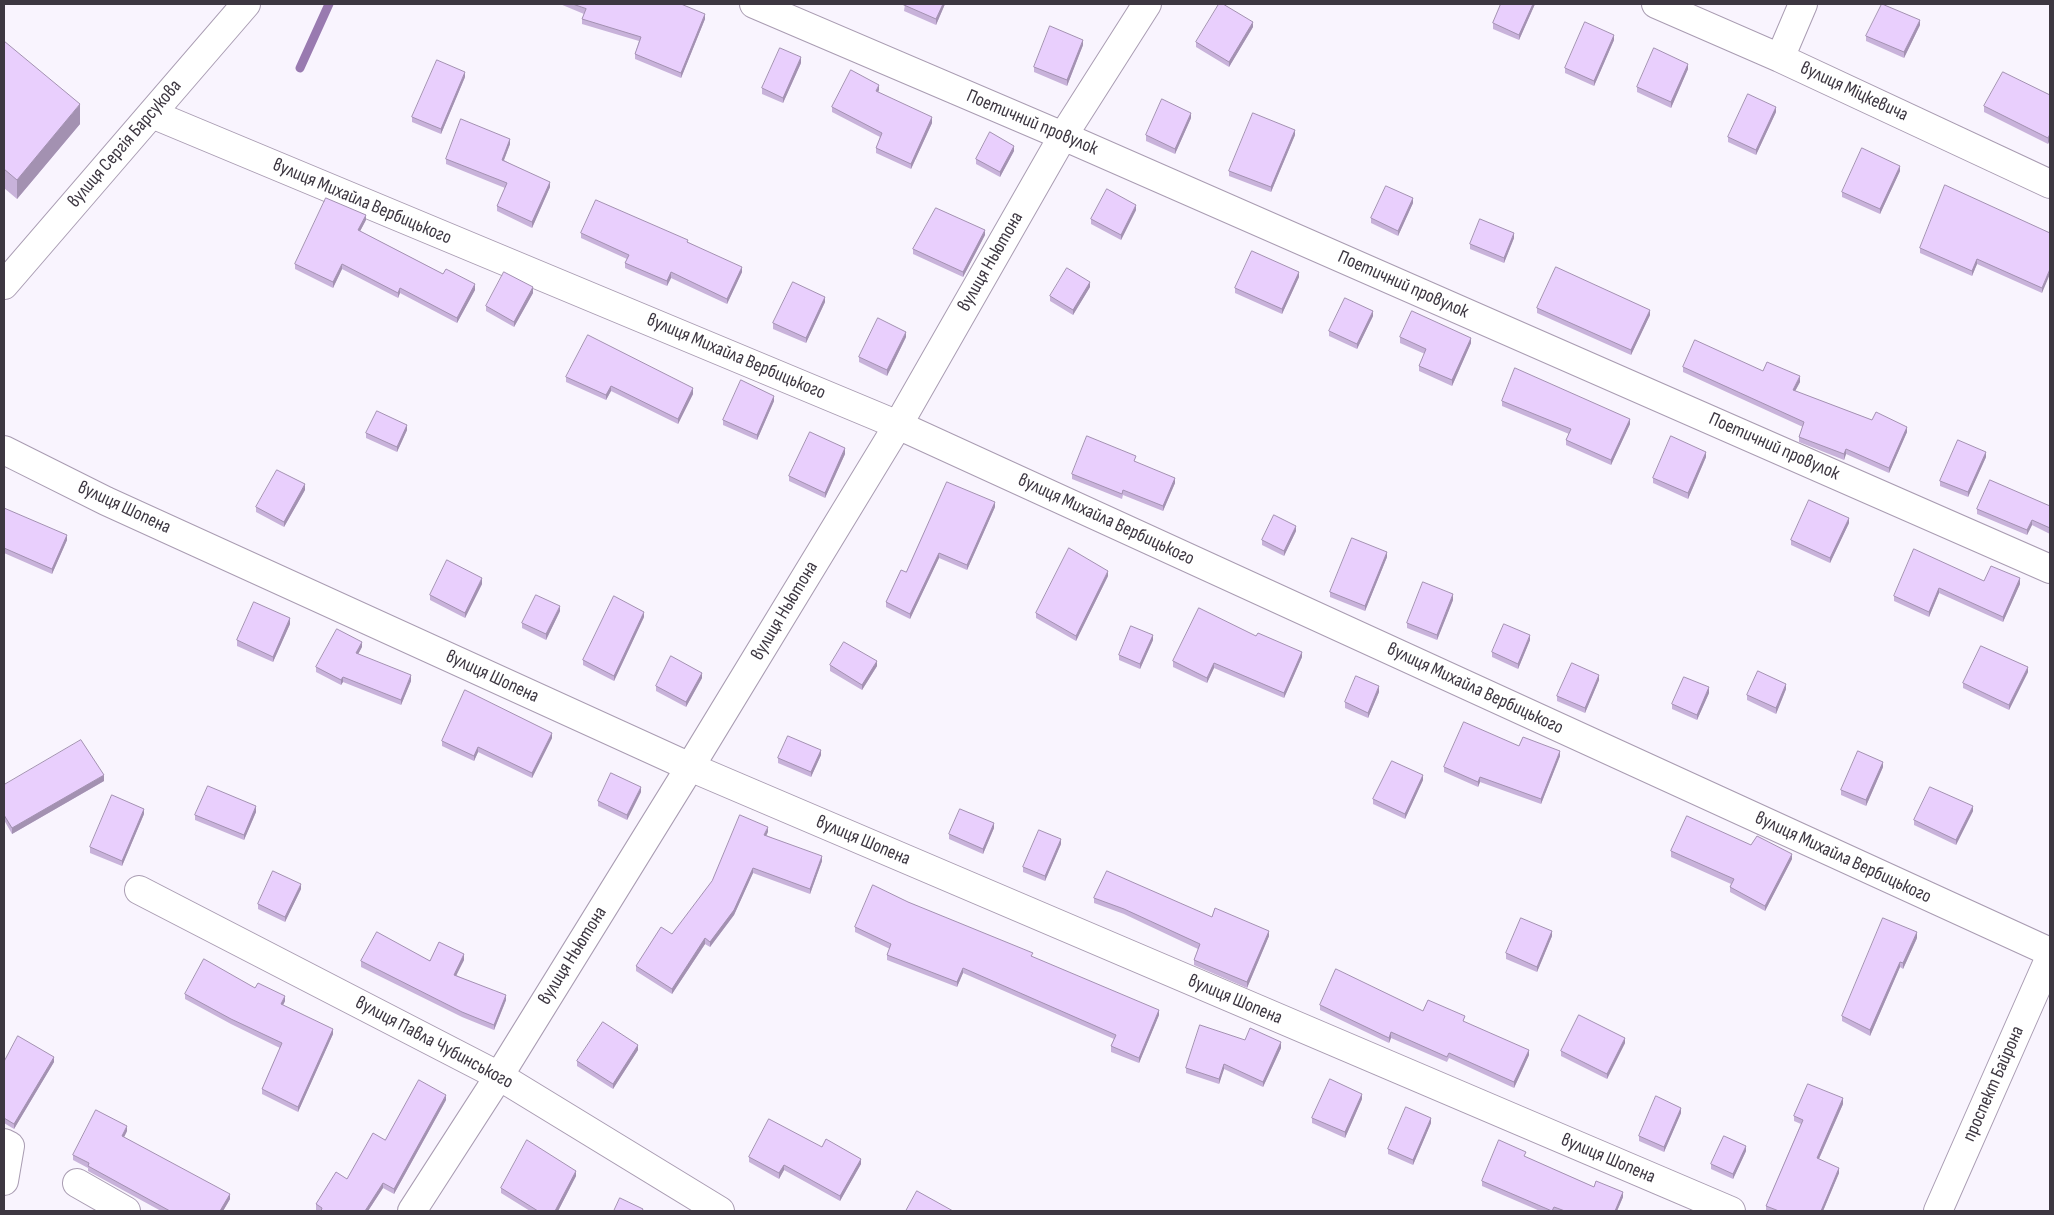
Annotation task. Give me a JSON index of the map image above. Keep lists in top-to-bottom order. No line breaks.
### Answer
{"streets":{"street":["вулиця Міцкевича","Поетичний провулок","вулиця Сергія Барсукова","вулиця Михайла Вербицького","вулиця Ньютона","вулиця Шопена","вулиця Павла Чубинського","проспект Байрона"]},"crossings":[["Поетичний провулок","вулиця Ньютона"],["вулиця Сергія Барсукова","вулиця Михайла Вербицького"],["вулиця Михайла Вербицького","вулиця Ньютона"],["вулиця Ньютона","вулиця Шопена"],["вулиця Ньютона","вулиця Павла Чубинського"]]}
